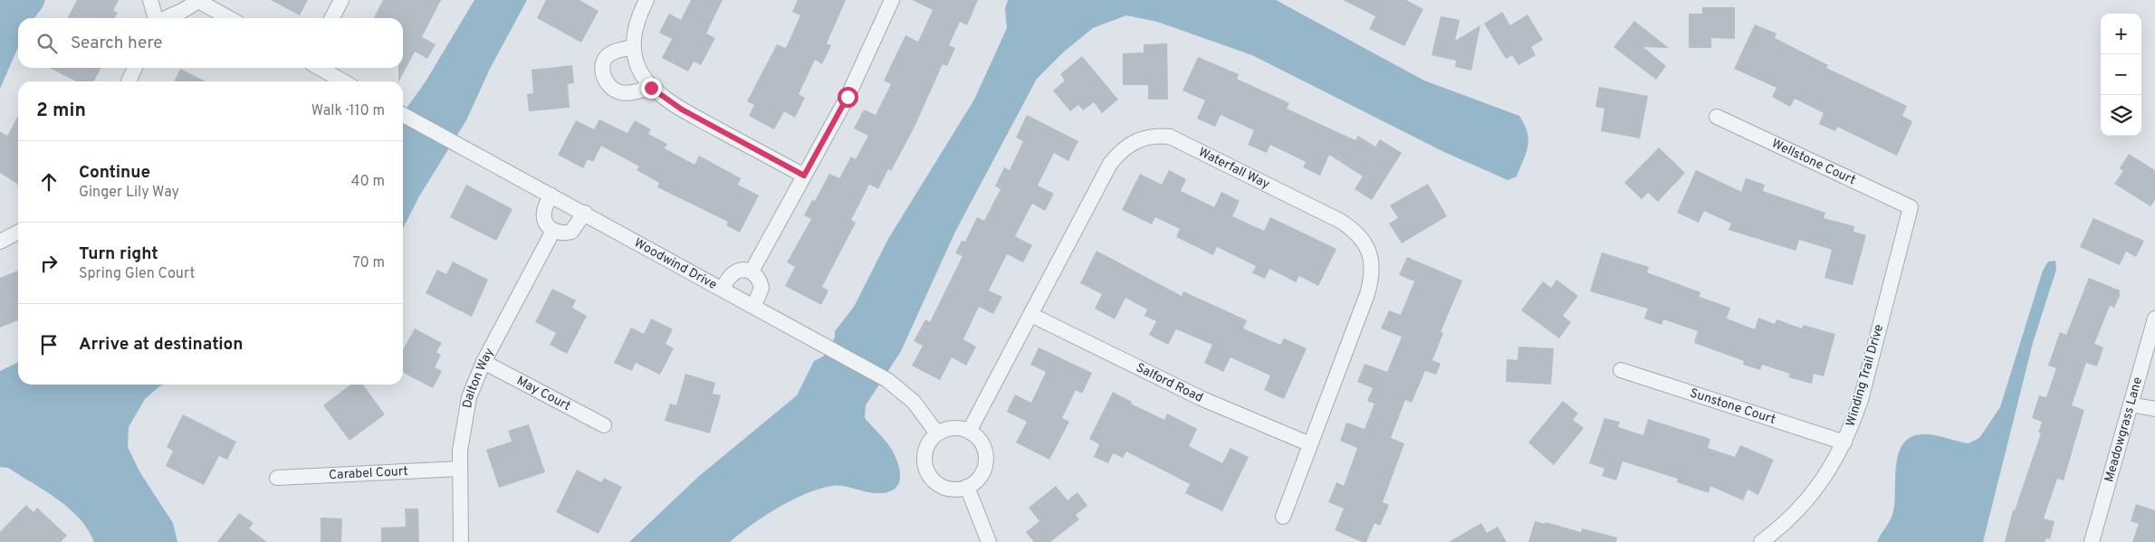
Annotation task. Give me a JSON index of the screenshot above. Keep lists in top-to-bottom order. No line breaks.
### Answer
{"streets":{"street":["Wellstone Court","Waterfall Way","Woodwind Drive","Winding Trail Drive","Dalton Way","Salford Road","May Court","Sunstone Court","Meadowgrass Lane","Carabel Court"]},"crossings":[["Wellstone Court","Winding Trail Drive"],["Waterfall Way","Woodwind Drive"],["Waterfall Way","Salford Road"],["Winding Trail Drive","Sunstone Court"],["Dalton Way","May Court"],["Dalton Way","Carabel Court"]],"page":{"map_buttons":["+","−"],"search":"Search here","heading":["2 min","Walk · 110 m"],"list":[["Continue","Ginger Lily Way","40 m"],["Turn right","Spring Glen Court","70 m"],"Arrive at destination"]}}
